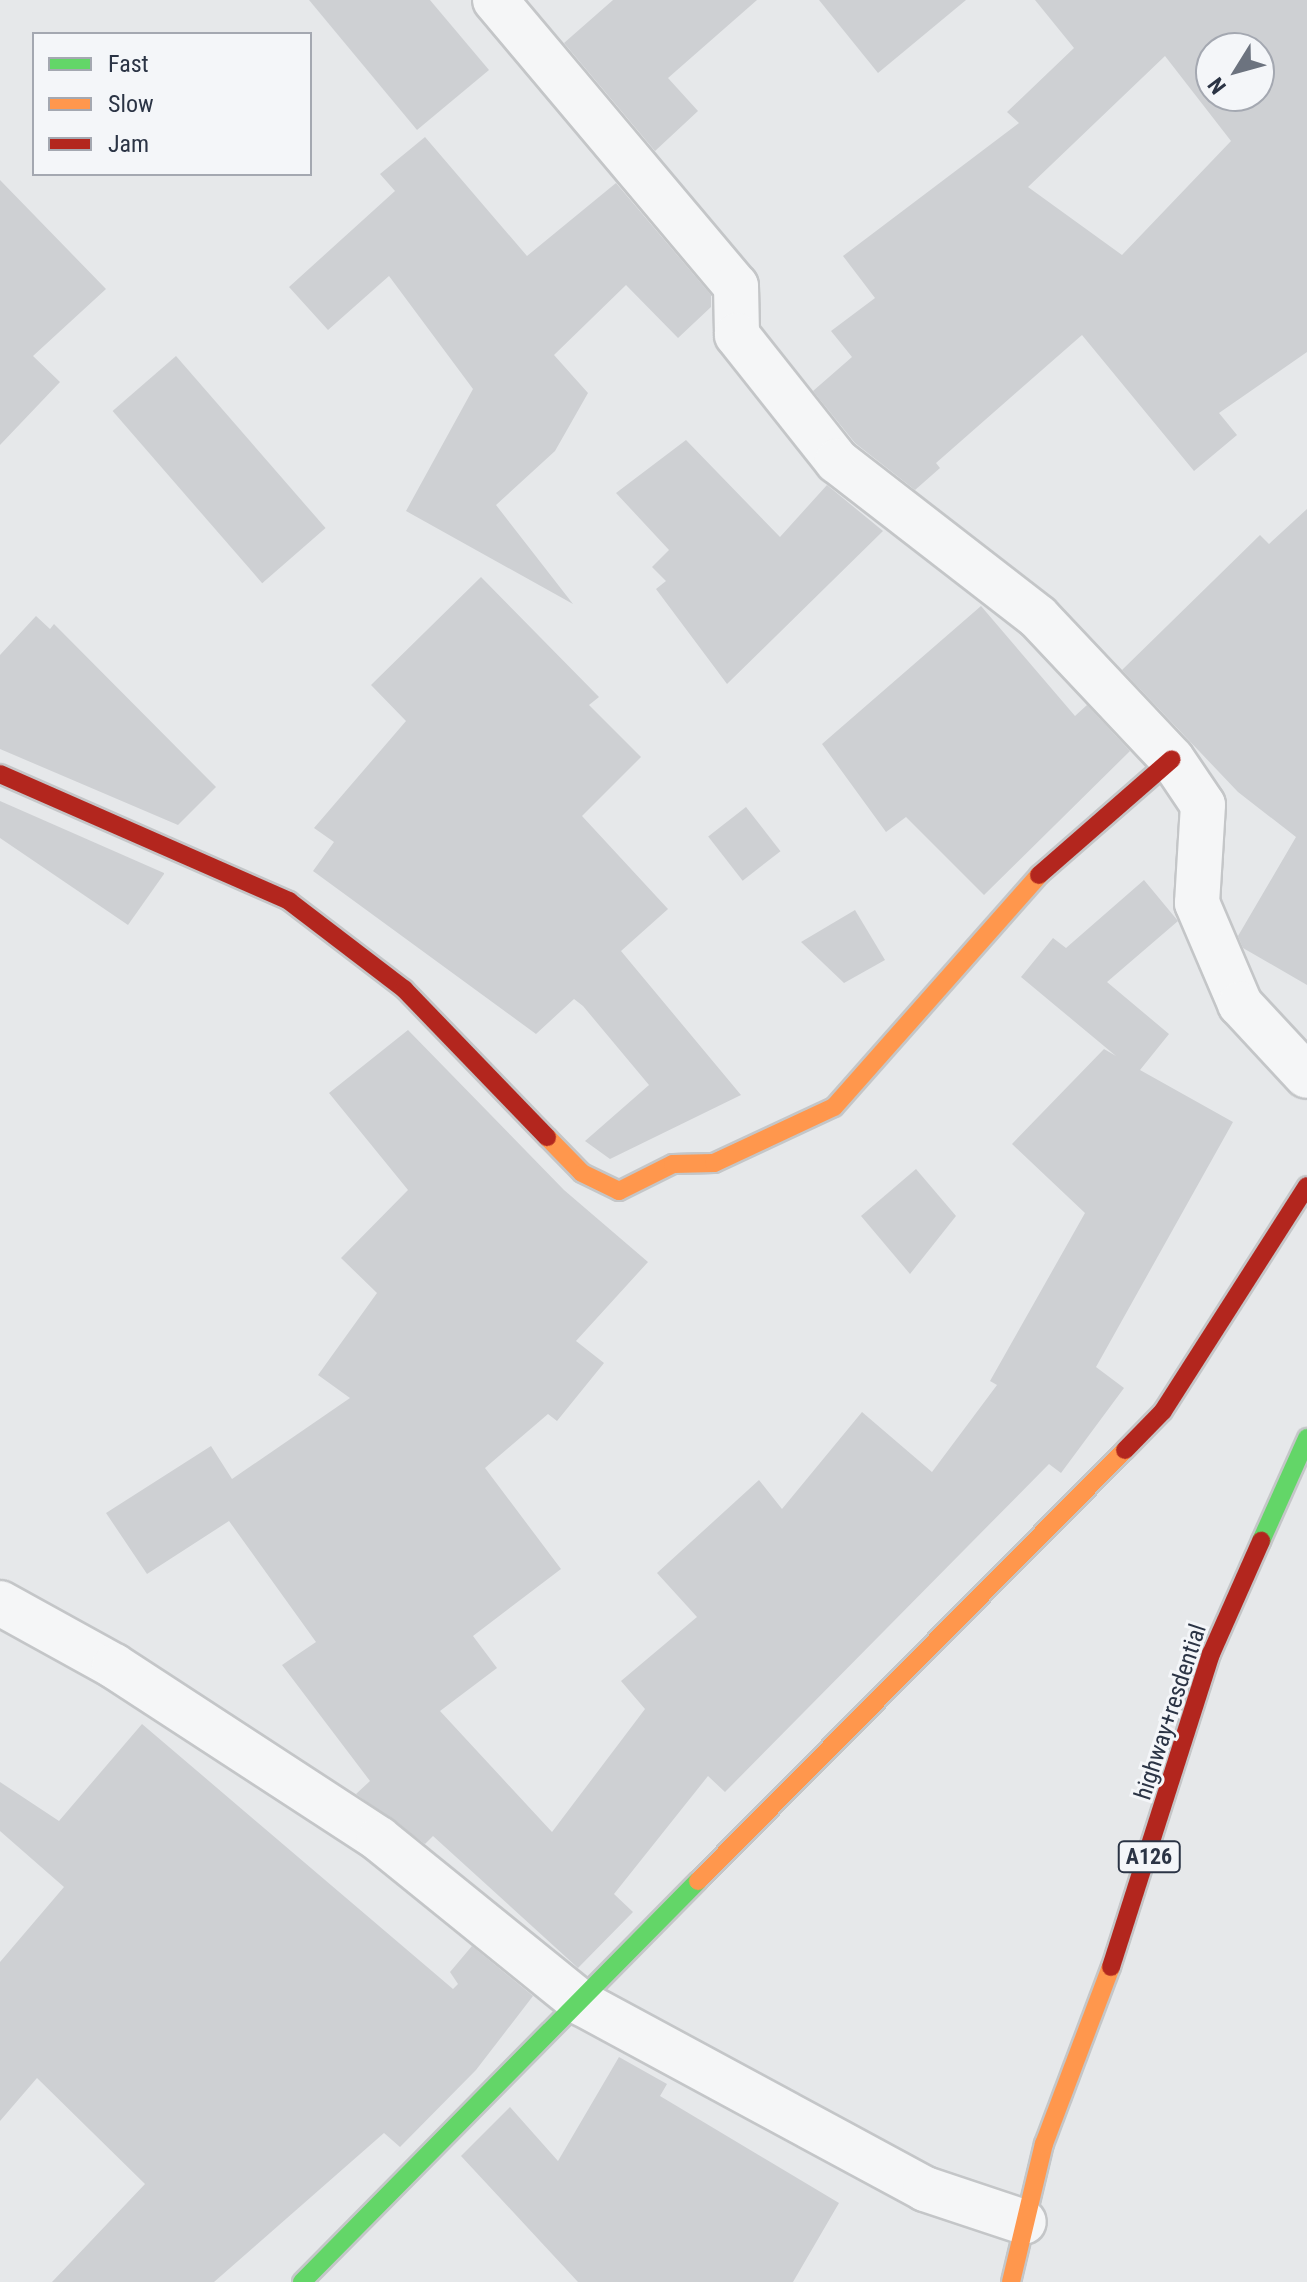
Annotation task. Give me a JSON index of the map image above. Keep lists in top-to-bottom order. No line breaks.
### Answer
{"streets":{"main road":["highway+resdential","A126"]},"legend":["Fast","Slow","Jam"],"north":"bottom left"}
